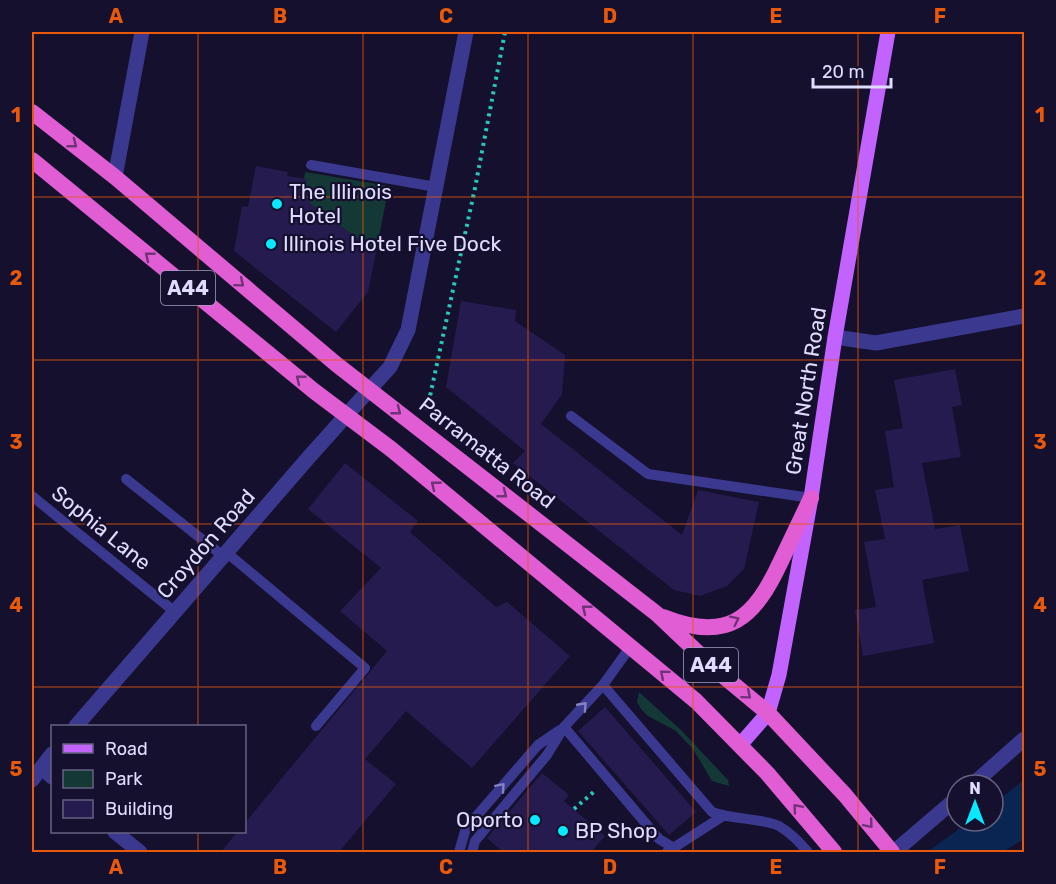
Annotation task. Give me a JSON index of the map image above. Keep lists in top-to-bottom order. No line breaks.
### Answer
{"streets":{"highway":["A44","Parramatta Road"],"main road":["Great North Road"],"street":["Croydon Road"],"lane":["Sophia Lane"]},"crossings":[["A44","Great North Road"],["A44","Croydon Road"],["Great North Road","Parramatta Road"],["Parramatta Road","Croydon Road"],["Sophia Lane","Croydon Road"]],"places":["The Illinois Hotel","Illinois Hotel Five Dock","Oporto","BP Shop"],"legend":["Road","Park","Building"],"scale_bar":"20 m","north":"top","grid":{"columns":["A","B","C","D","E","F"],"rows":["1","2","3","4","5"]}}
